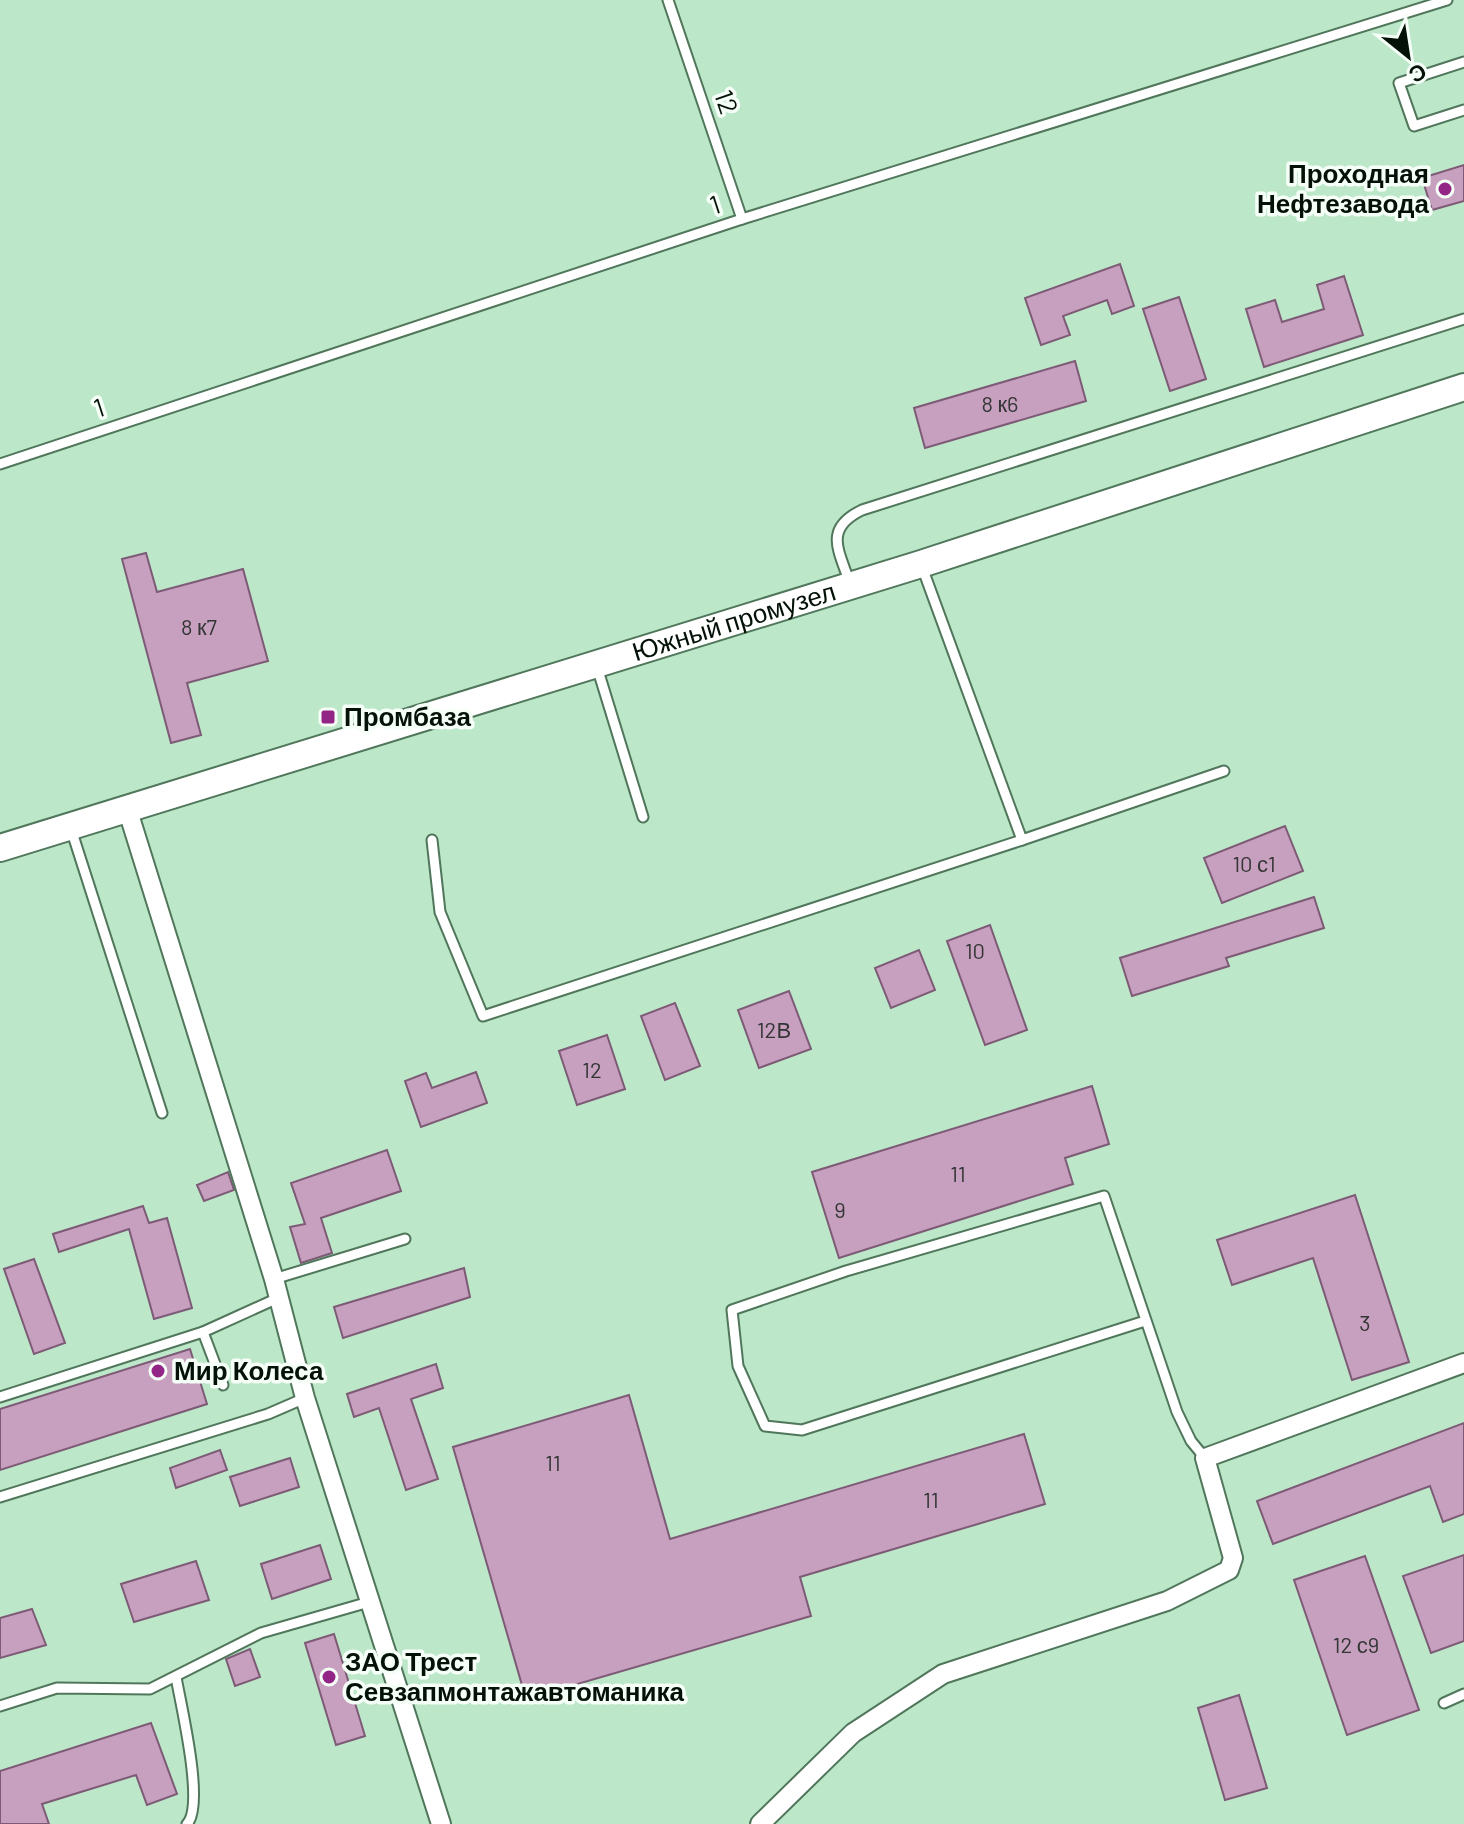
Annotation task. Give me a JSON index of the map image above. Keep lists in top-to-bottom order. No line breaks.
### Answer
{"streets":{"street":["Южный промузел"],"lane":["12","1"]},"crossings":[["12","1"]],"places":{"other":["Проходная Нефтезавода","Мир Колеса","ЗАО Трест Севзапмонтажавтоманика"],"transit":["Промбаза"]},"house_numbers":["8 к6","8 к7","10 с1","10","12В","12","11","9","3","11","11","12 с9"],"north":"bottom right"}
